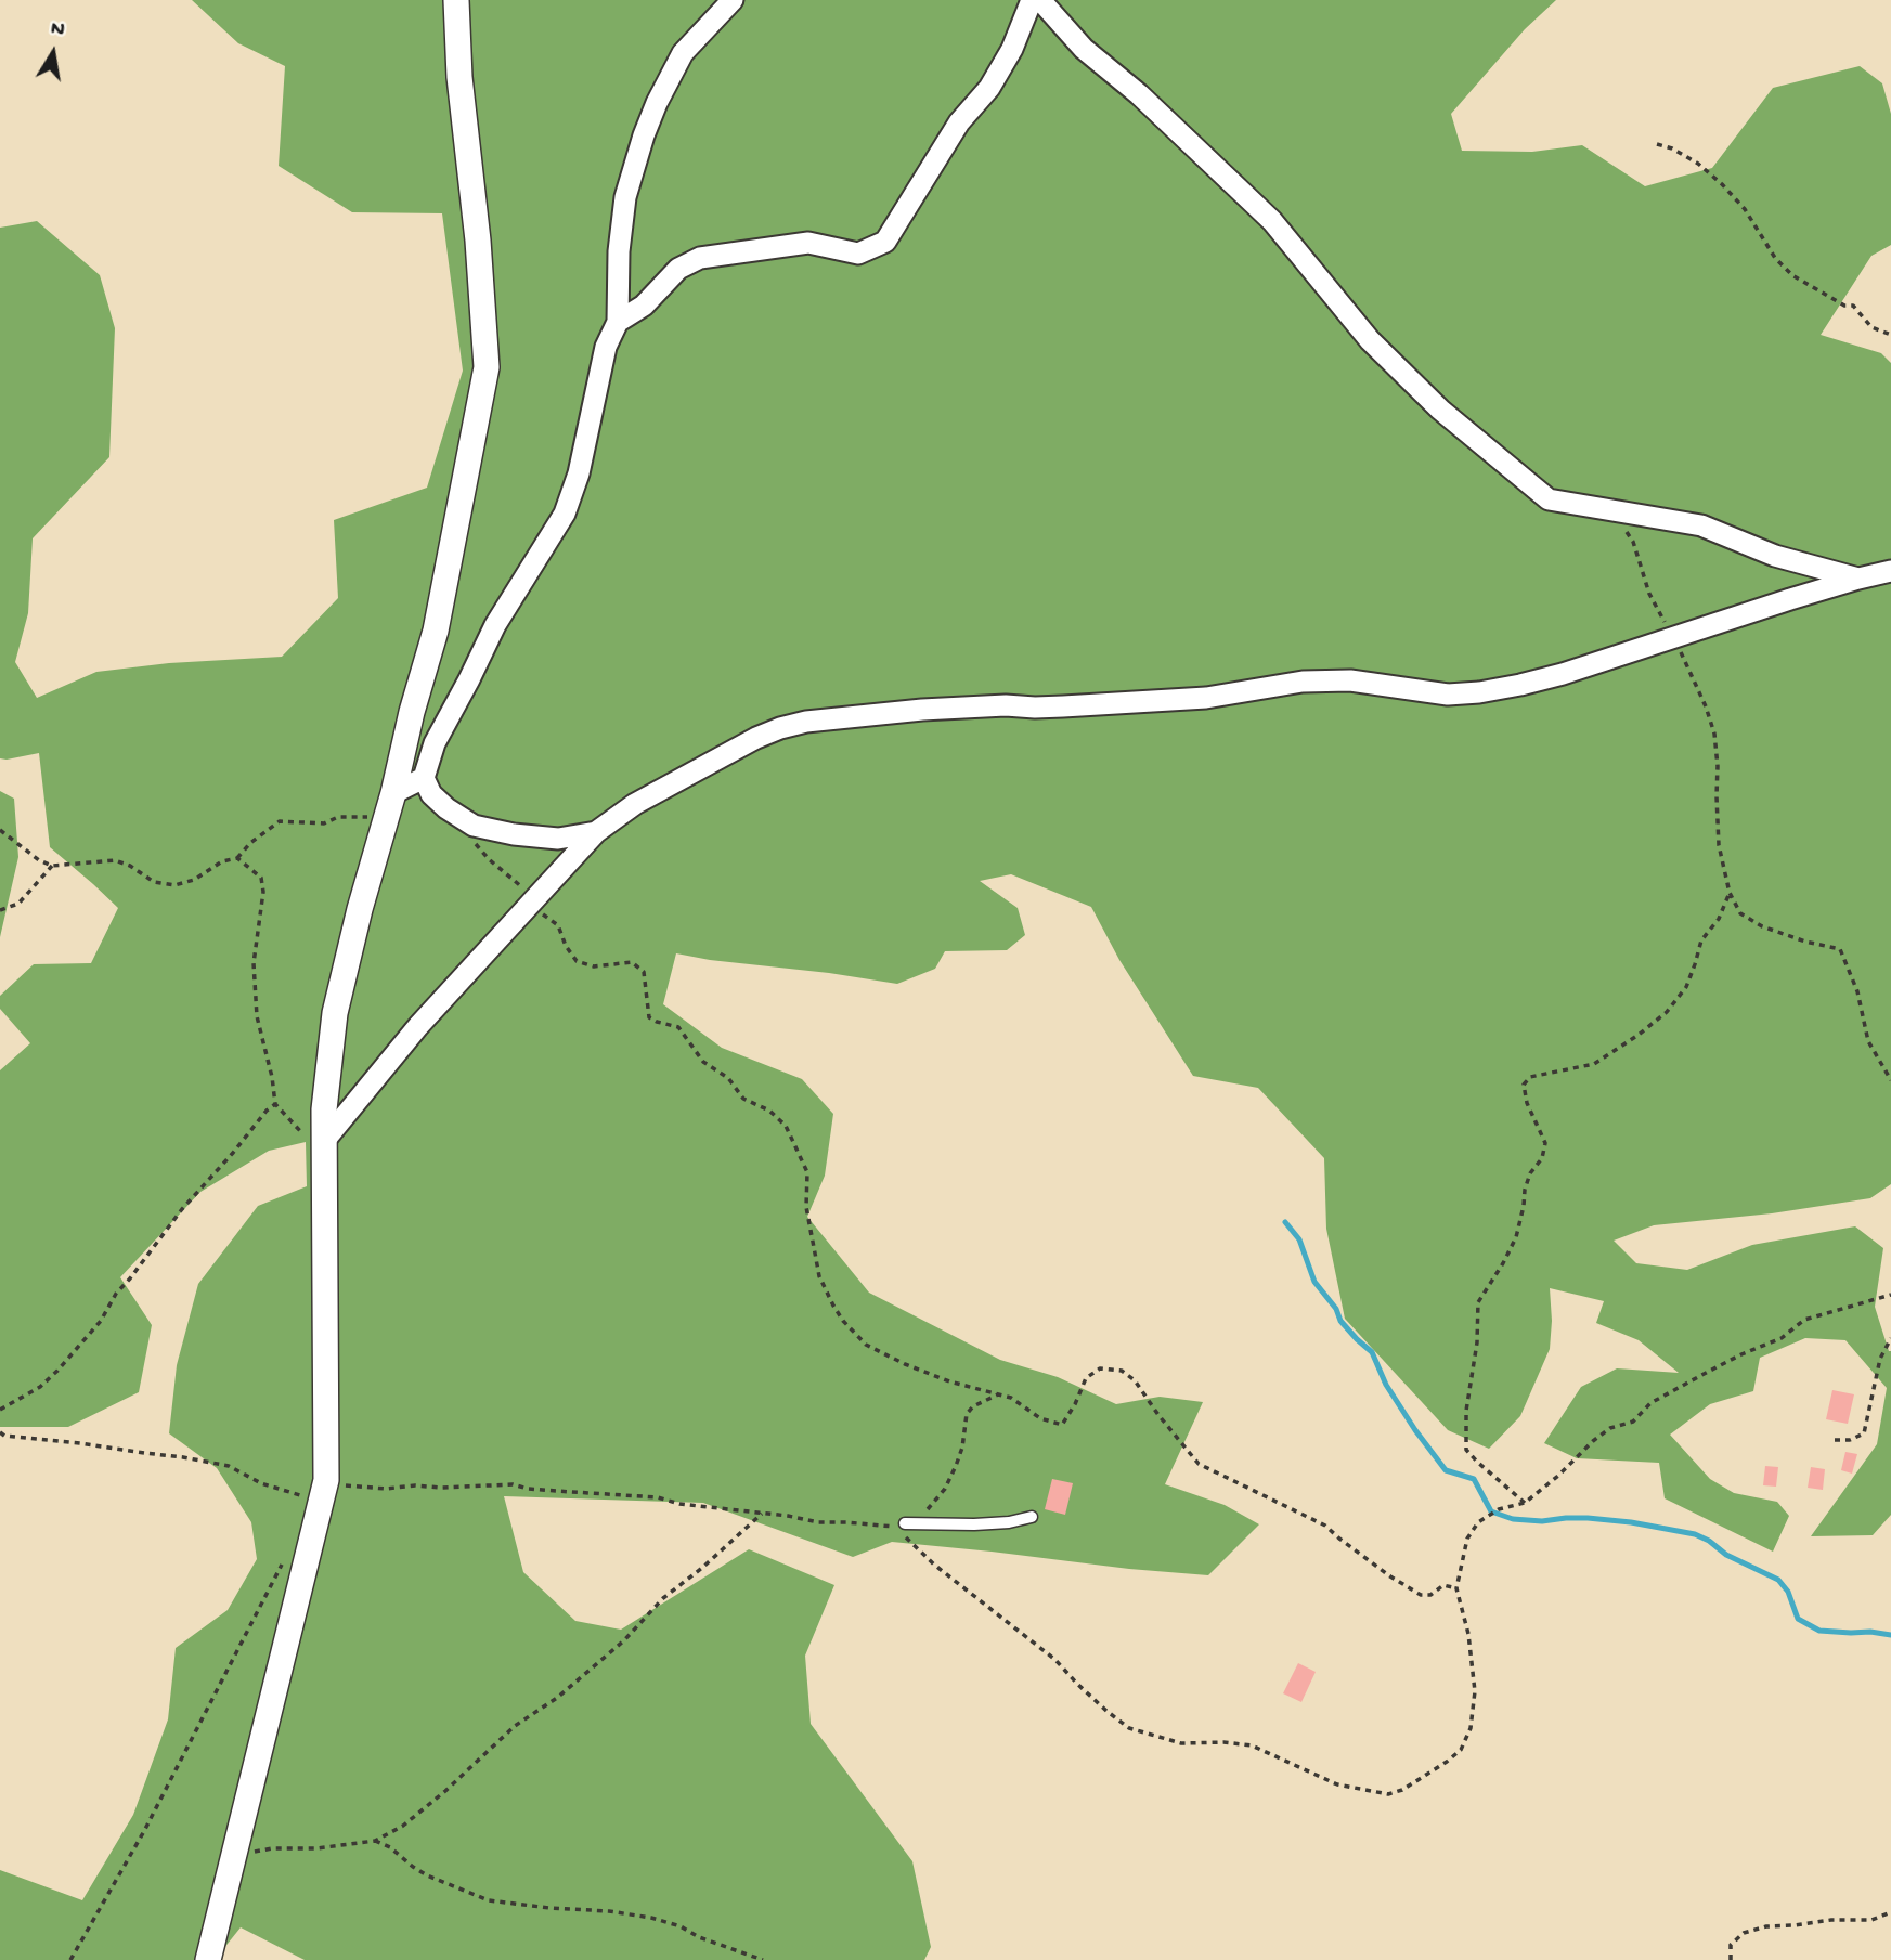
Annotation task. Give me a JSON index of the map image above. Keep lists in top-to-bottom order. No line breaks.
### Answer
{"north":"top"}
